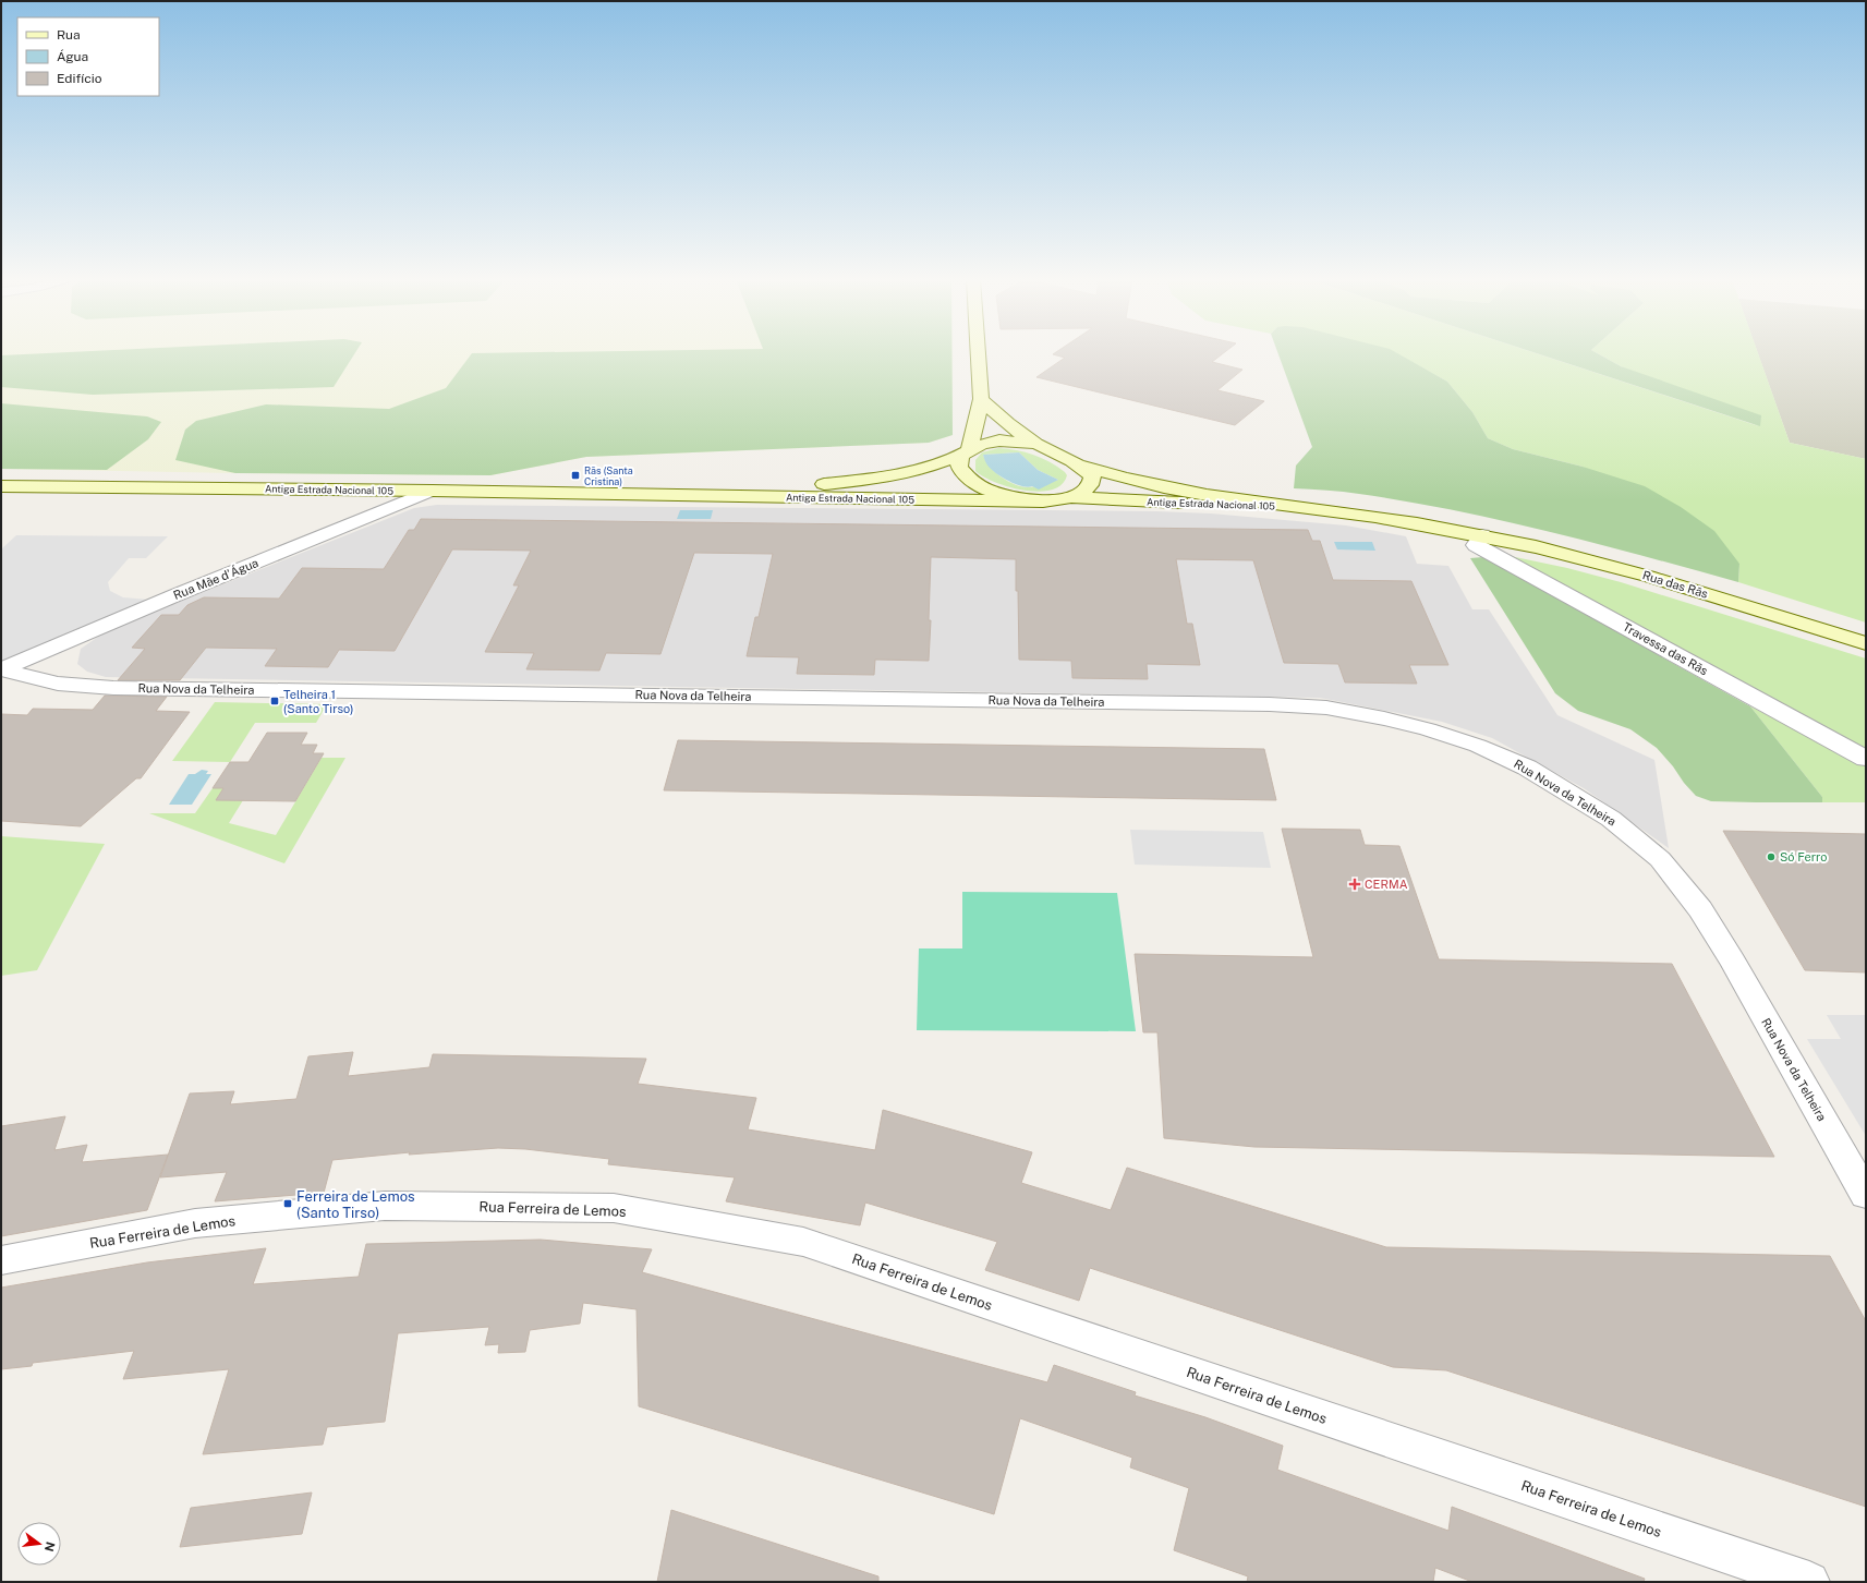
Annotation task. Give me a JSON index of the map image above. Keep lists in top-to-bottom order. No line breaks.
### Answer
{"streets":{"main road":["Antiga Estrada Nacional 105","Rua das Rãs"],"street":["Rua Mãe d'Água","Travessa das Rãs","Rua Nova da Telheira","Rua Ferreira de Lemos"]},"crossings":[["Antiga Estrada Nacional 105","Rua Mãe d'Água"],["Antiga Estrada Nacional 105","Rua das Rãs"],["Antiga Estrada Nacional 105","Travessa das Rãs"],["Rua Mãe d'Água","Rua Nova da Telheira"],["Rua das Rãs","Travessa das Rãs"]],"places":{"transit":["Rãs (Santa Cristina)","Telheira 1 (Santo Tirso)","Ferreira de Lemos (Santo Tirso)"],"other":["Só Ferro"],"health":["CERMA"]},"legend":["Rua","Água","Edifício"],"north":"right"}
